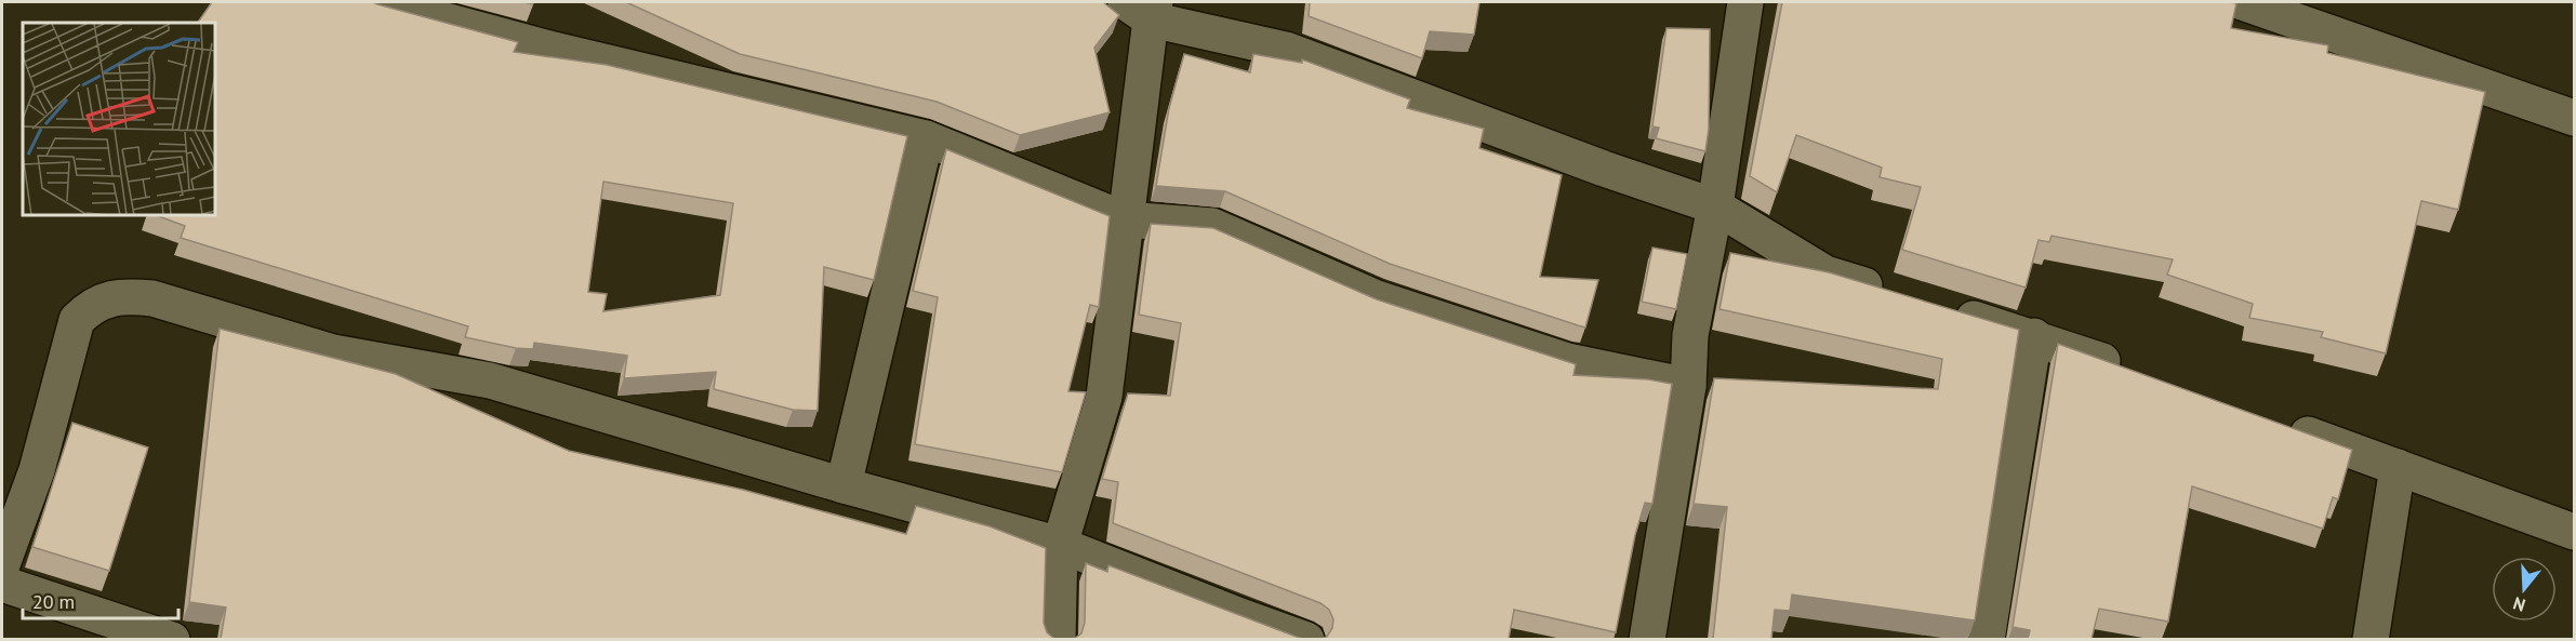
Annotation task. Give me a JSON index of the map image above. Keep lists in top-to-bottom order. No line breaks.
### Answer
{"scale_bar":"20 m","north":"bottom"}
